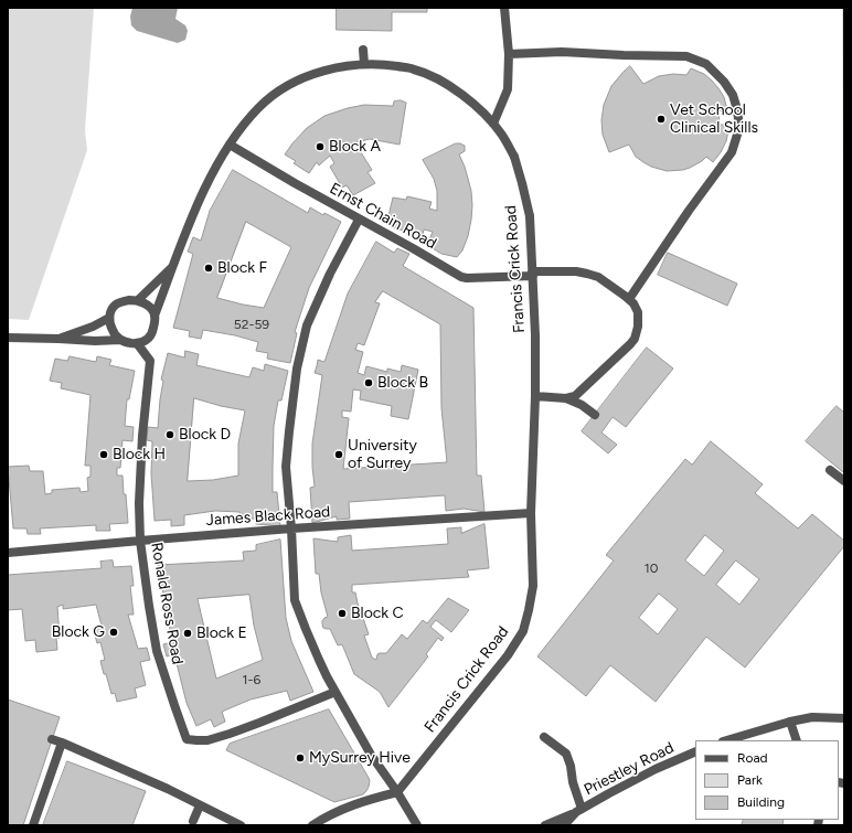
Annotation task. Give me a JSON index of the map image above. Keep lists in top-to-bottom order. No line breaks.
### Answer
{"streets":{"street":["Ernst Chain Road","Francis Crick Road","James Black Road","Ronald Ross Road","Priestley Road"]},"crossings":[["Ernst Chain Road","Francis Crick Road"],["Francis Crick Road","James Black Road"],["Francis Crick Road","Ronald Ross Road"],["James Black Road","Ronald Ross Road"]],"places":["Vet School Clinical Skills","Block A","Block F","Block B","Block D","Block H","University of Surrey","Block C","Block G","Block E","MySurrey Hive"],"house_numbers":["52-59","10","1-6"],"legend":["Road","Park","Building"]}
